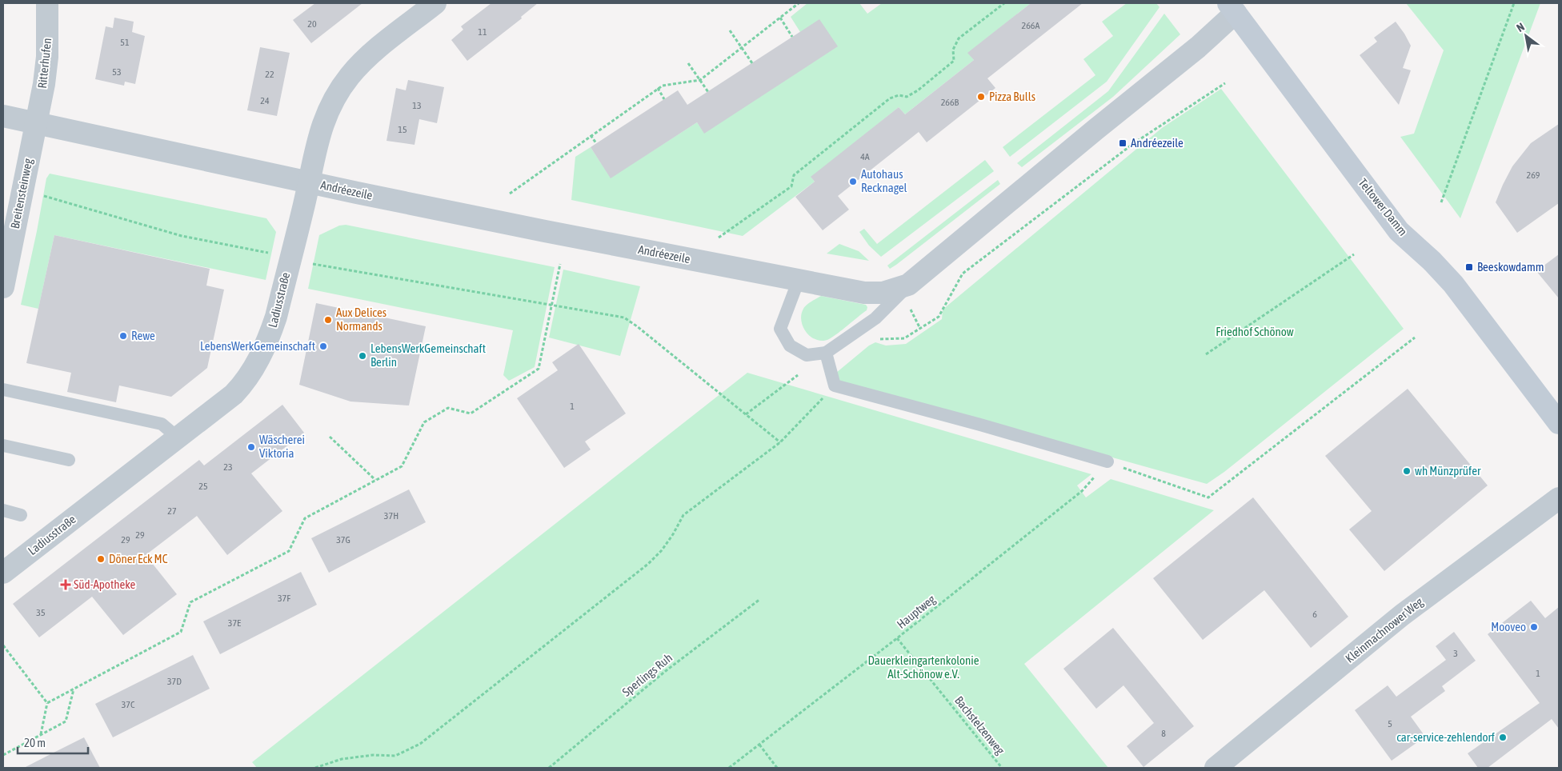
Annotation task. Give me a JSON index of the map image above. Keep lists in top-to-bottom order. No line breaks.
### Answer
{"streets":{"main road":["Teltower Damm"],"street":["Ritterhufen","Andréezeile","Breitensteinweg","Ladiusstraße","Kleinmachnower Weg"],"path":["Hauptweg","Sperlings Ruh","Bachstelzenweg"]},"crossings":[["Ritterhufen","Andréezeile"],["Ritterhufen","Breitensteinweg"],["Andréezeile","Breitensteinweg"],["Andréezeile","Teltower Damm"],["Andréezeile","Ladiusstraße"],["Hauptweg","Bachstelzenweg"]],"parks":["Friedhof Schönow","Dauerkleingartenkolonie Alt-Schönow e.V."],"places":{"other":["Pizza Bulls","Autohaus Recknagel","Aux Delices Normands","Rewe","LebensWerkGemeinschaft","LebensWerkGemeinschaft Berlin","Wäscherei Viktoria","wh Münzprüfer","Döner Eck MC","Mooveo","car-service-zehlendorf"],"transit":["Andréezeile","Beeskowdamm"],"health":["Süd-Apotheke"]},"house_numbers":["20","266A","11","51","53","22","24","266B","13","15","4A","269","1","23","25","27","37H","29","29","37G","37F","35","6","37E","3","1","37D","37C","5","8"],"scale_bar":"20 m","north":"top left"}
